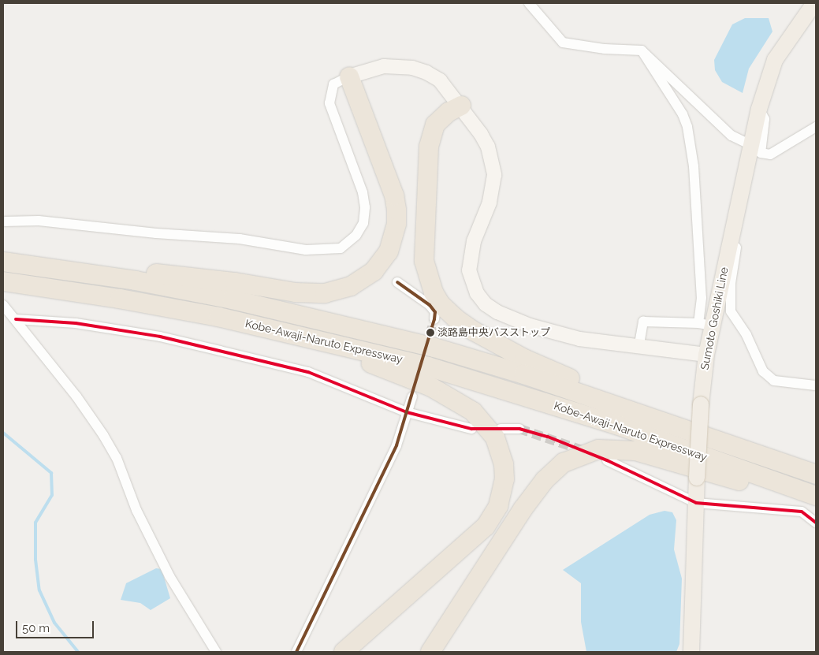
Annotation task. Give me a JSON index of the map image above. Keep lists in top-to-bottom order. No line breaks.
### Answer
{"streets":{"highway":["Kobe-Awaji-Naruto Expressway"],"main road":["Sumoto Goshiki Line"]},"places":["淡路島中央バスストップ"],"scale_bar":"50 m"}
